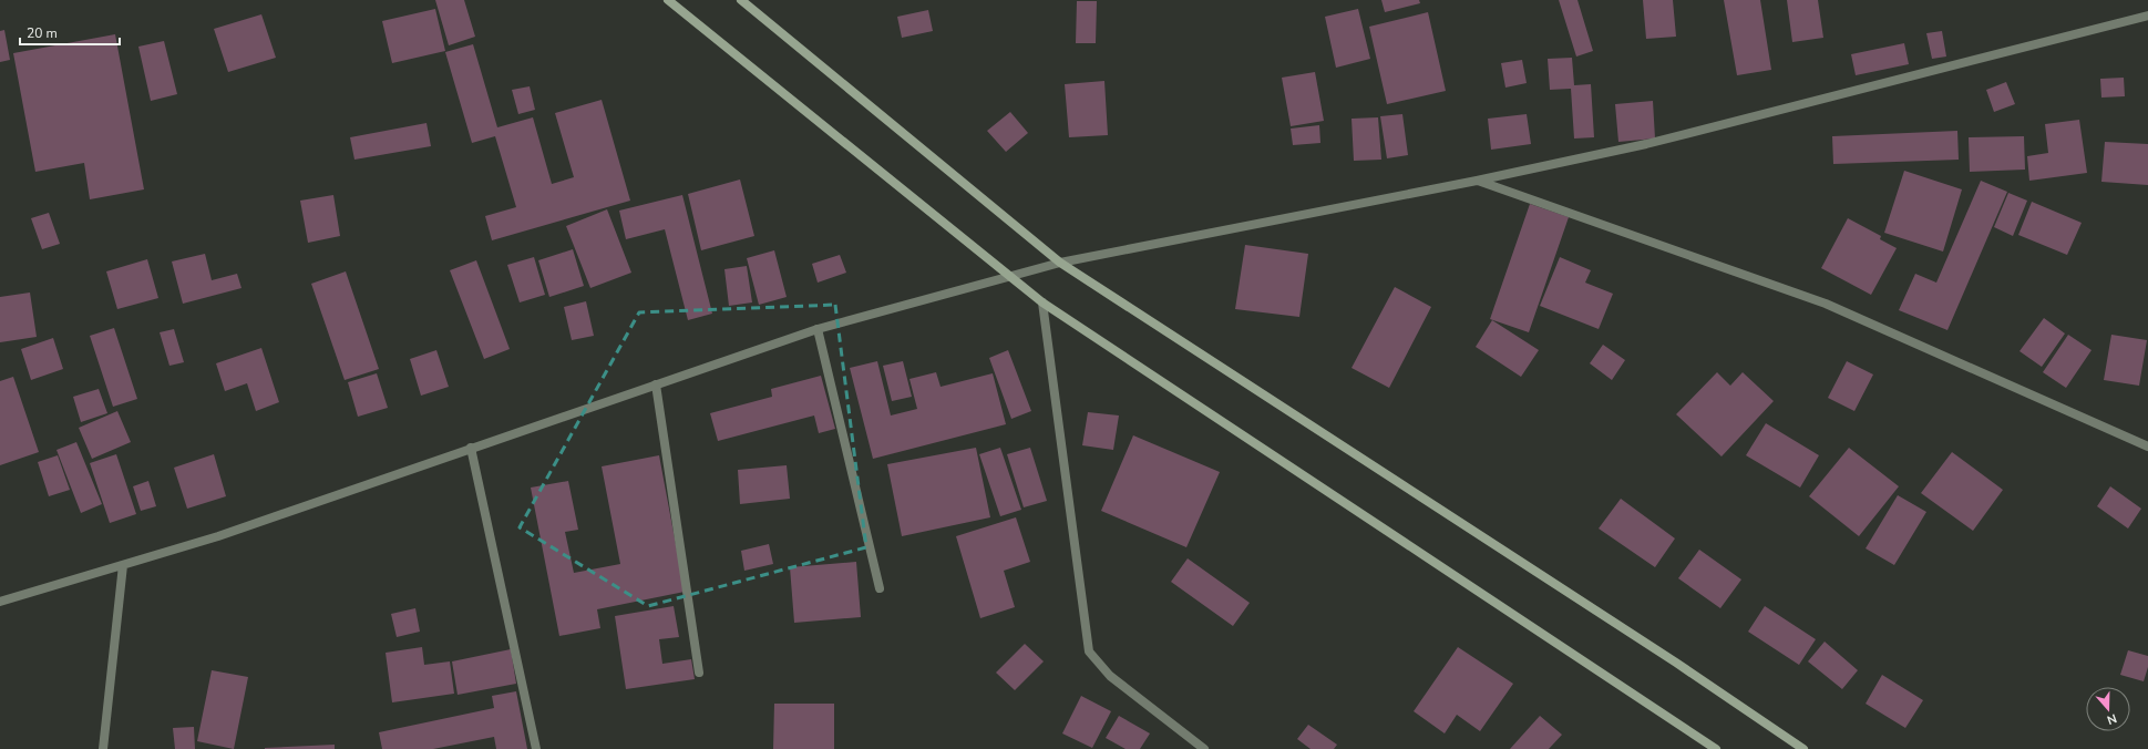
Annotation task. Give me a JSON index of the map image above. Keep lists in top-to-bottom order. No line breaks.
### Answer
{"scale_bar":"20 m","north":"bottom"}
